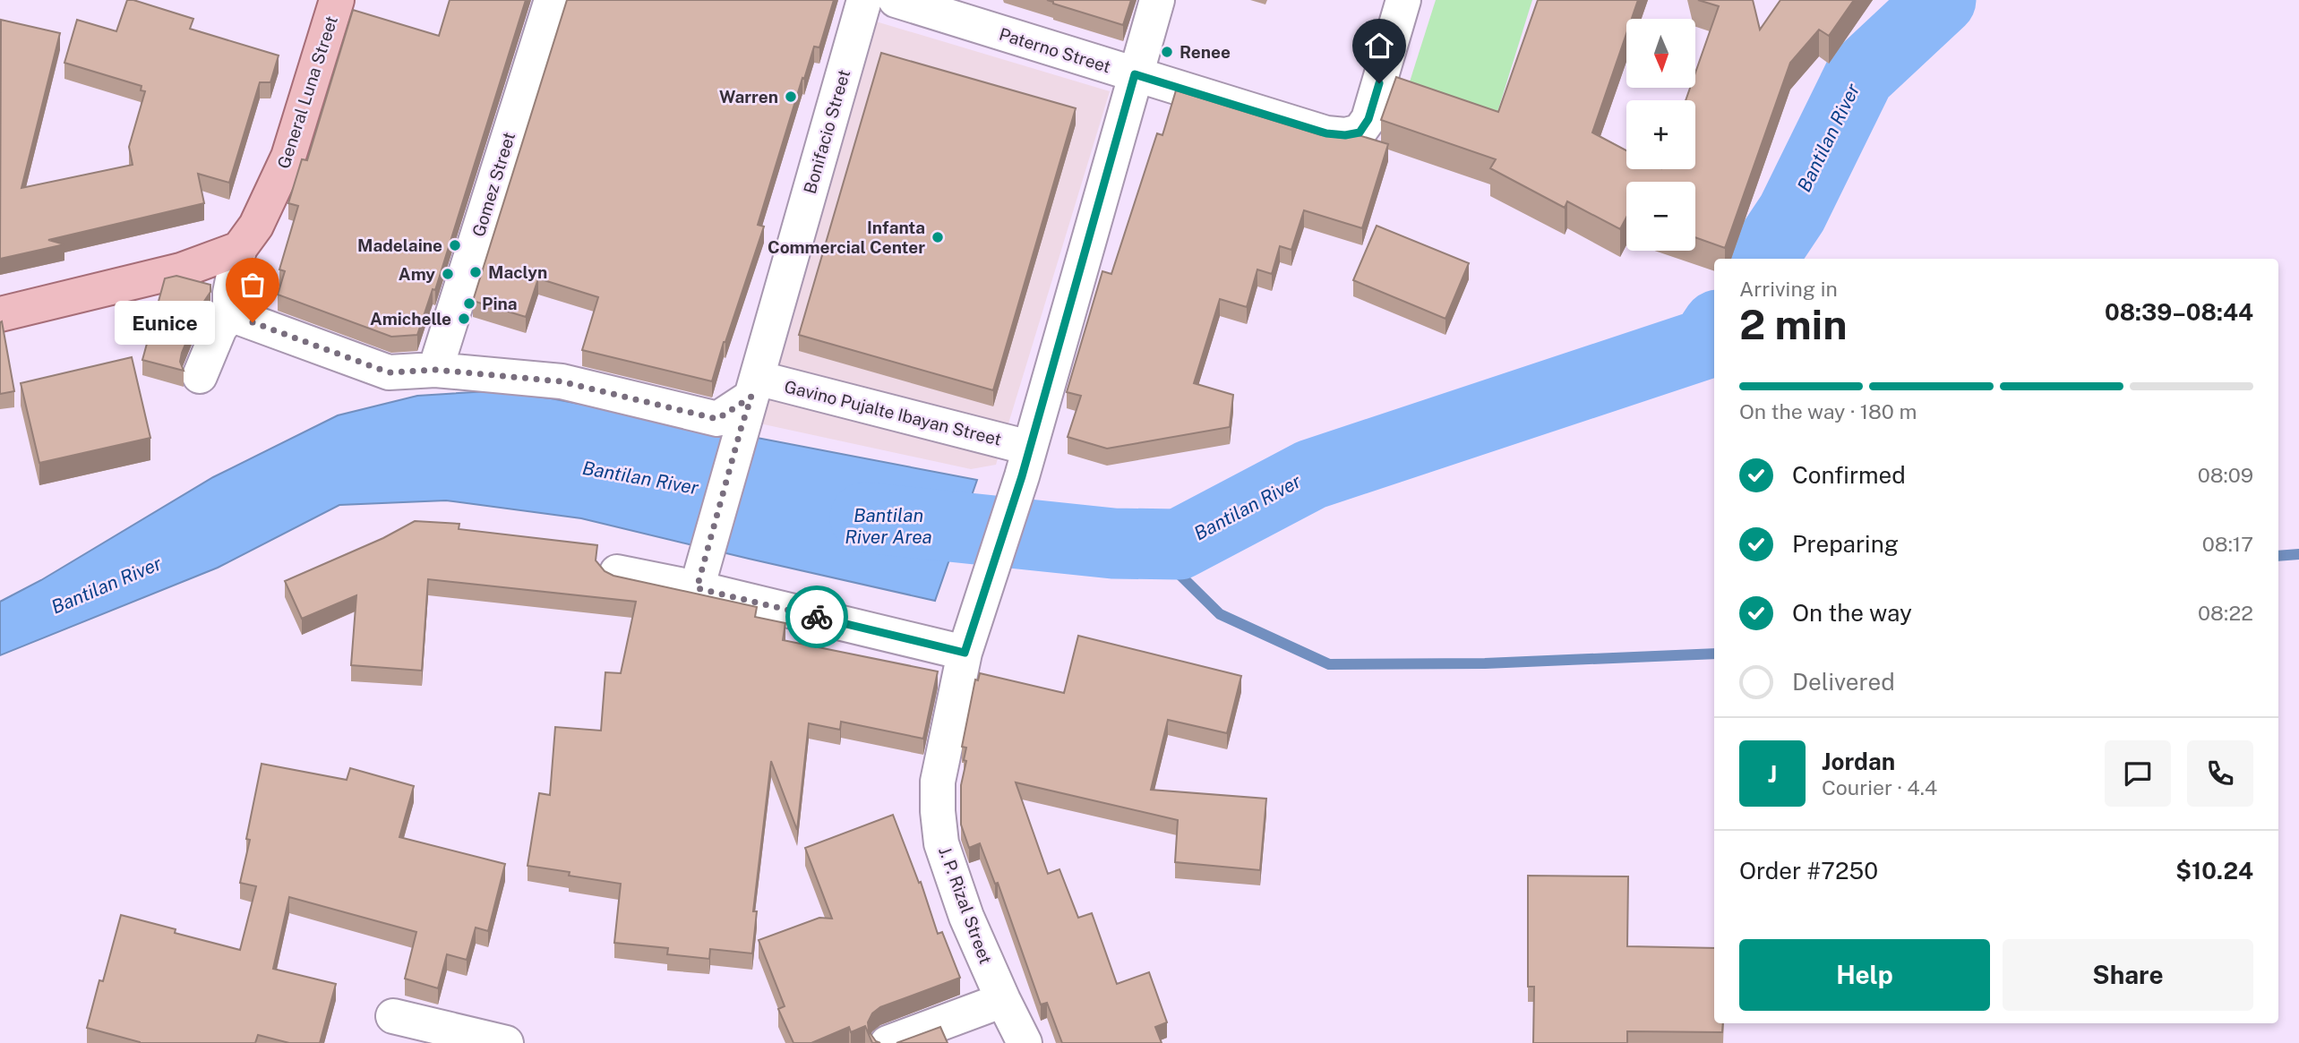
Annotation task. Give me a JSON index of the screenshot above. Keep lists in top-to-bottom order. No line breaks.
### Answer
{"streets":{"main road":["General Luna Street"],"street":["Paterno Street","Bonifacio Street","Gomez Street","Gavino Pujalte Ibayan Street","J. P. Rizal Street"]},"crossings":[["Paterno Street","J. P. Rizal Street"],["Bonifacio Street","Gavino Pujalte Ibayan Street"],["Gavino Pujalte Ibayan Street","J. P. Rizal Street"]],"water":["Bantilan River","Bantilan River Area"],"places":["Renee","Warren","Infanta Commercial Center","Madelaine","Maclyn","Amy","Pina","Amichelle","Eunice"],"north":"bottom","page":{"map_buttons":["+","−"],"heading":["2 min","Arriving in","08:39–08:44"],"panel":["Jordan","Courier · 4.4","Order #7250","$10.24"],"bubble":"Eunice","bar":"On the way · 180 m","list":[["Confirmed","08:09"],["Preparing","08:17"],["On the way","08:22"],"Delivered"],"round":"J","buttons":["Help","Share"]}}
